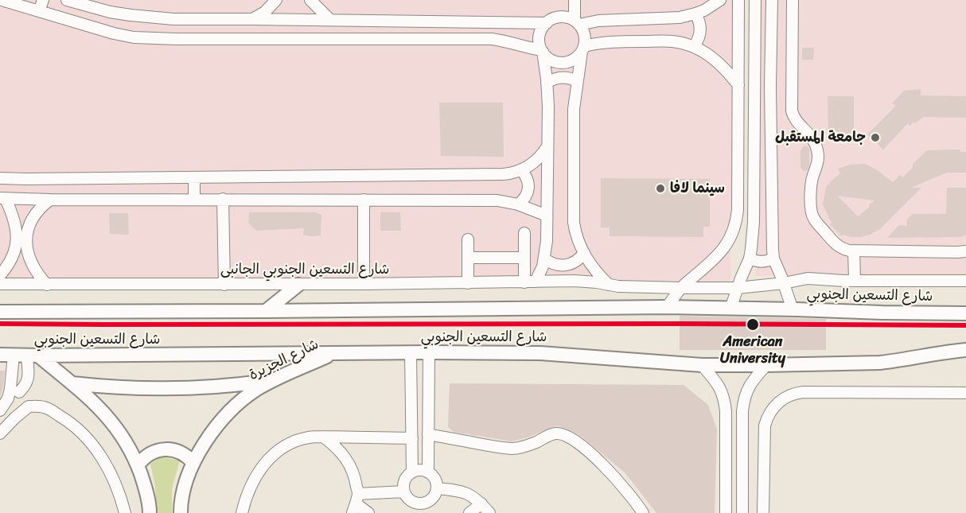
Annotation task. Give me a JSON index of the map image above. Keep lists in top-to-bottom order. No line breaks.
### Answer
{"streets":{"main road":["شارع التسعين الجنوبي","شارع الجزيرة"],"street":["شارع التسعين الجنوبي الجانبى"]},"crossings":[["شارع التسعين الجنوبي","شارع الجزيرة"]],"places":["جامعة المستقبل","سينما لافا","American University"]}
